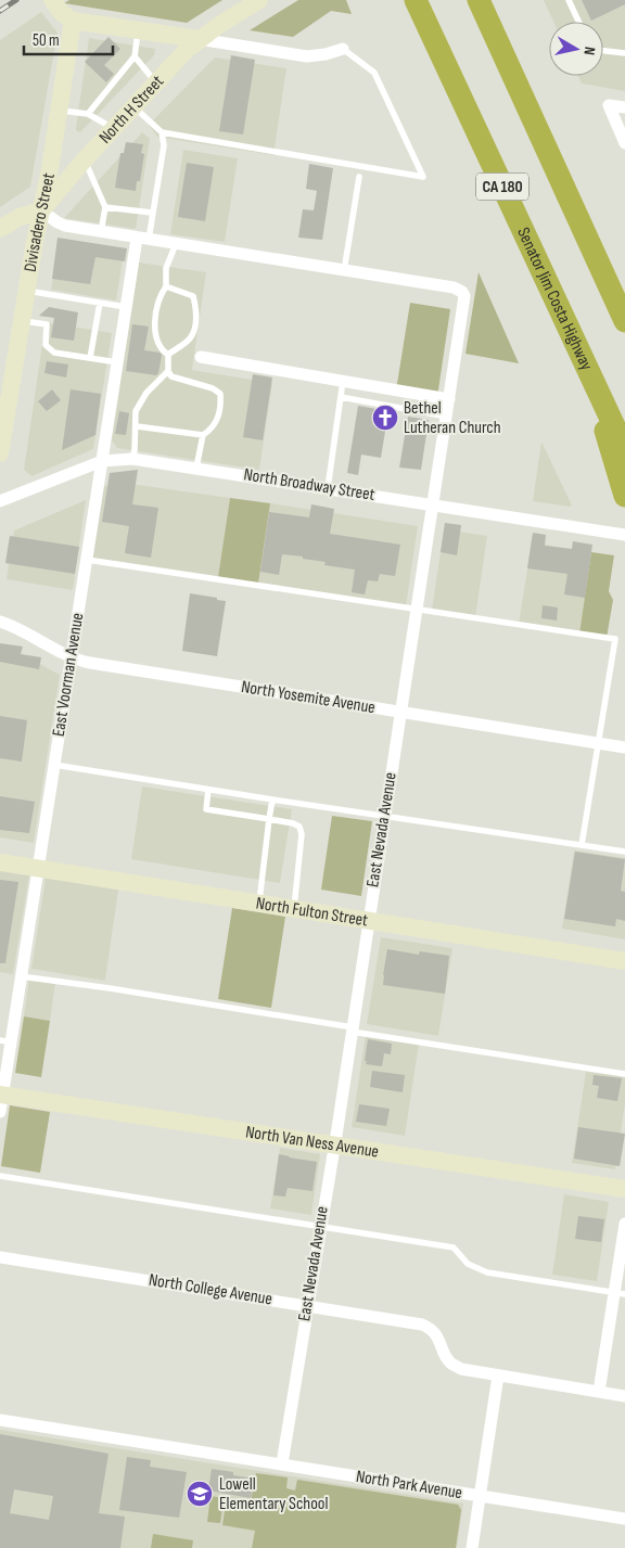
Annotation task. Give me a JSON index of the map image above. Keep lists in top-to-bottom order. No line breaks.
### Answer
{"streets":{"highway":["CA 180","Senator Jim Costa Highway"],"main road":["North H Street","Divisadero Street","North Fulton Street","North Van Ness Avenue"],"street":["North Broadway Street","East Voorman Avenue","North Yosemite Avenue","East Nevada Avenue","North College Avenue","North Park Avenue"]},"crossings":[["North H Street","Divisadero Street"],["North Broadway Street","East Voorman Avenue"],["North Broadway Street","East Nevada Avenue"],["East Voorman Avenue","North Yosemite Avenue"],["East Voorman Avenue","North Fulton Street"],["East Voorman Avenue","North Van Ness Avenue"],["North Yosemite Avenue","East Nevada Avenue"],["East Nevada Avenue","North Fulton Street"],["East Nevada Avenue","North Van Ness Avenue"],["East Nevada Avenue","North College Avenue"],["East Nevada Avenue","North Park Avenue"]],"places":{"church":["Bethel Lutheran Church"],"school or university":["Lowell Elementary School"]},"scale_bar":"50 m","north":"right"}
